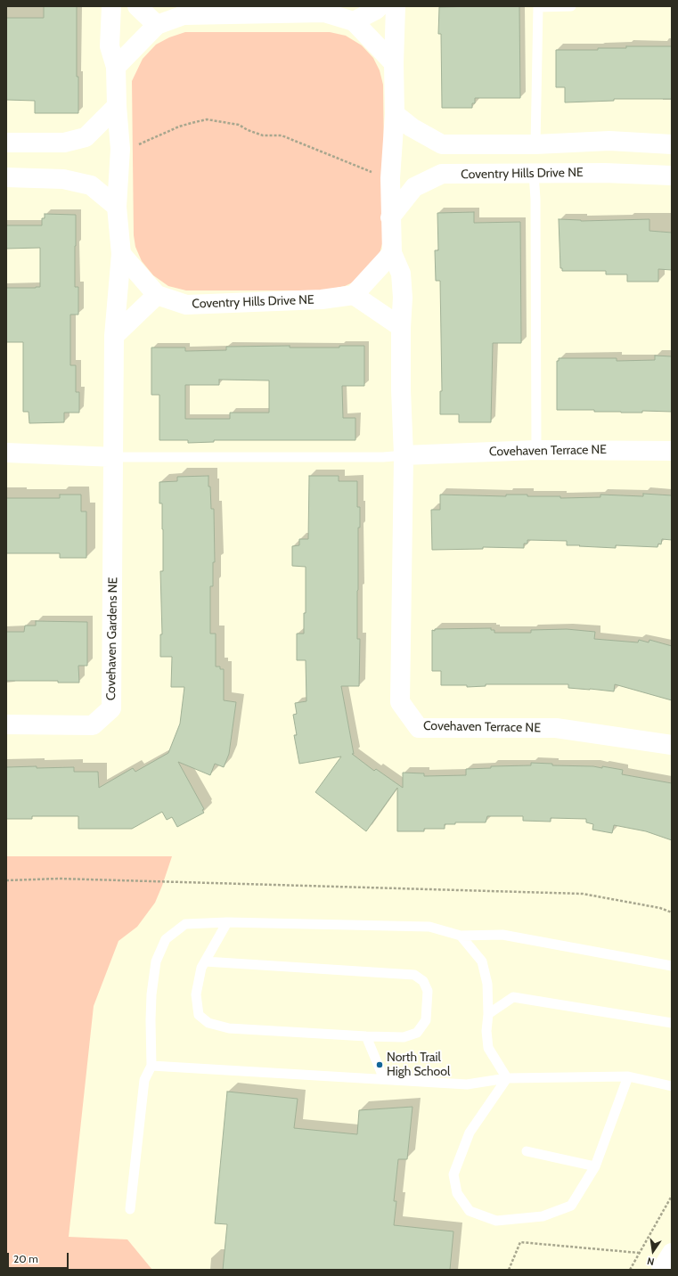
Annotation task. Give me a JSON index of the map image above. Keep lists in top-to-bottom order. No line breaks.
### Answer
{"streets":{"street":["Coventry Hills Drive NE","Covehaven Terrace NE","Covehaven Gardens NE"]},"places":["North Trail High School"],"scale_bar":"20 m","north":"bottom"}
